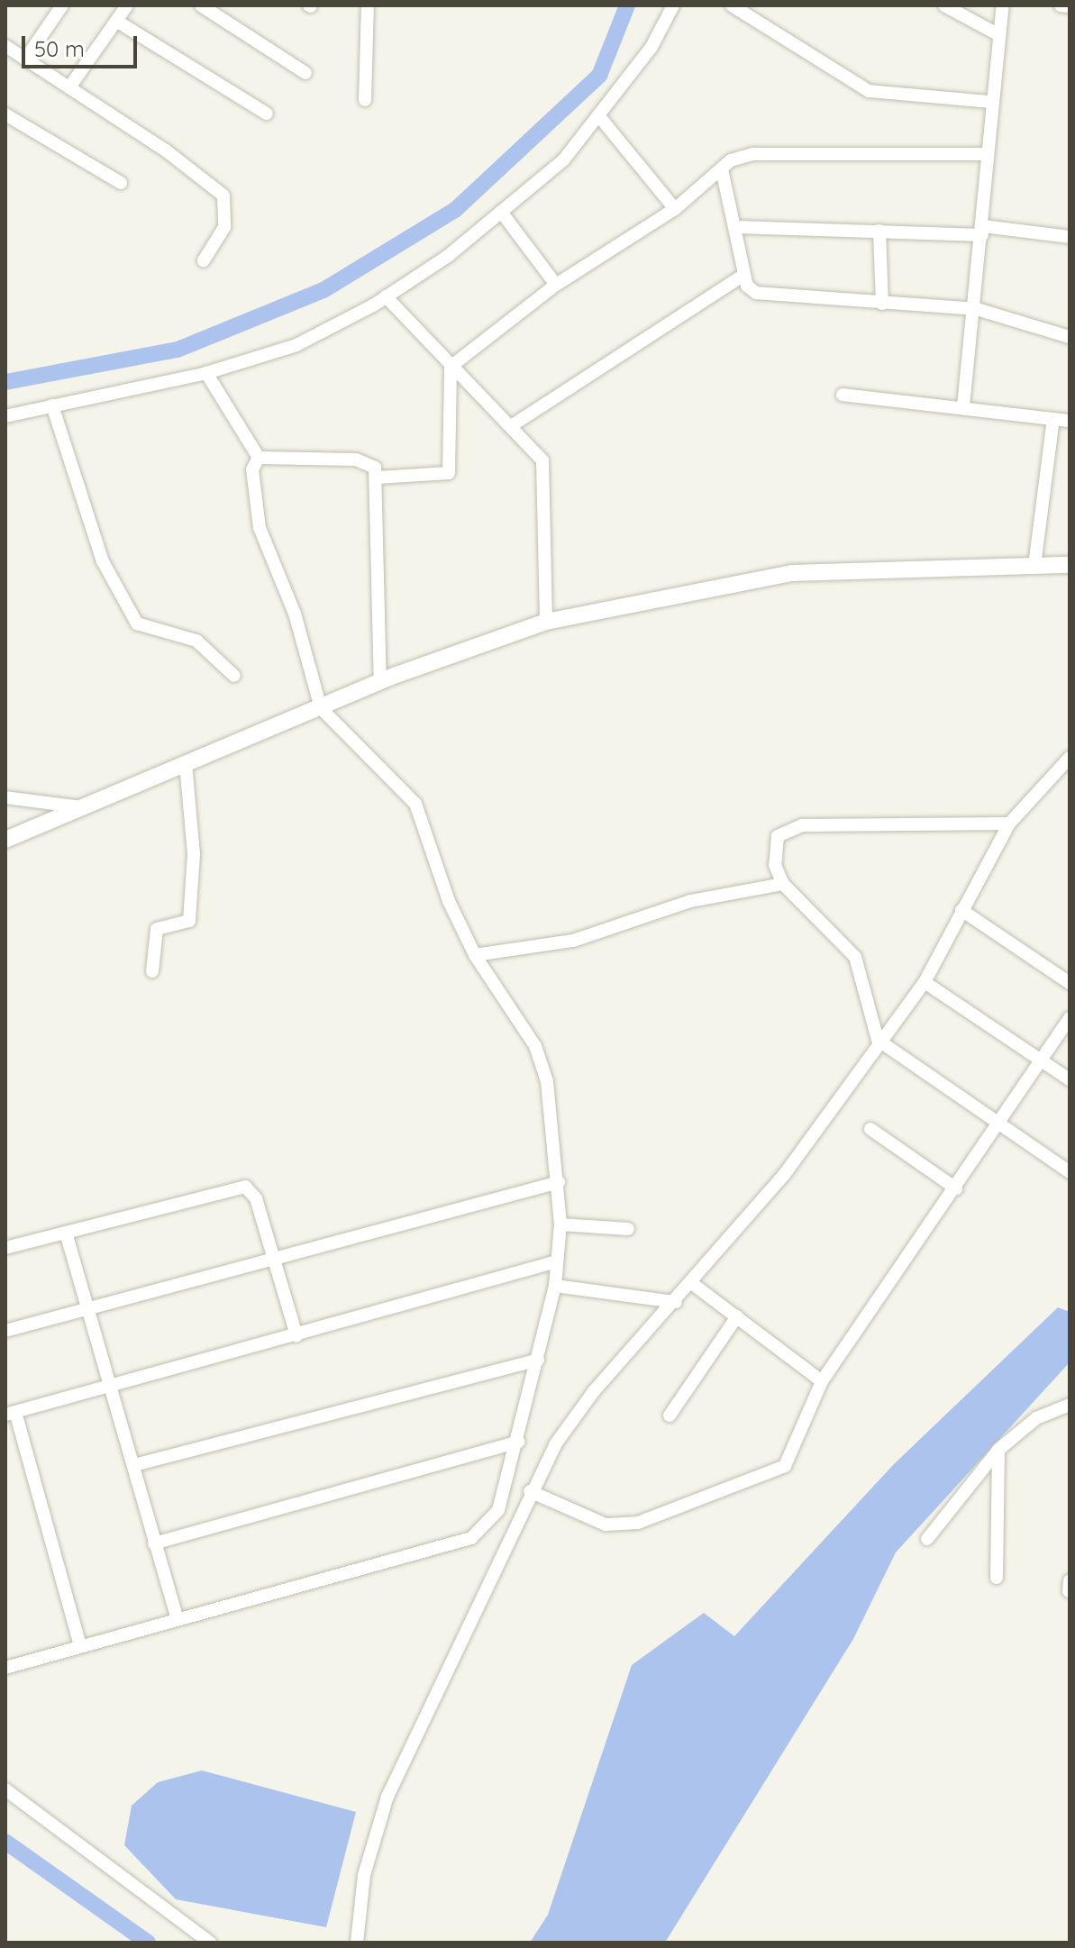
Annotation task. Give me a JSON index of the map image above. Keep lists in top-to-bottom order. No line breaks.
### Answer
{"scale_bar":"50 m"}
